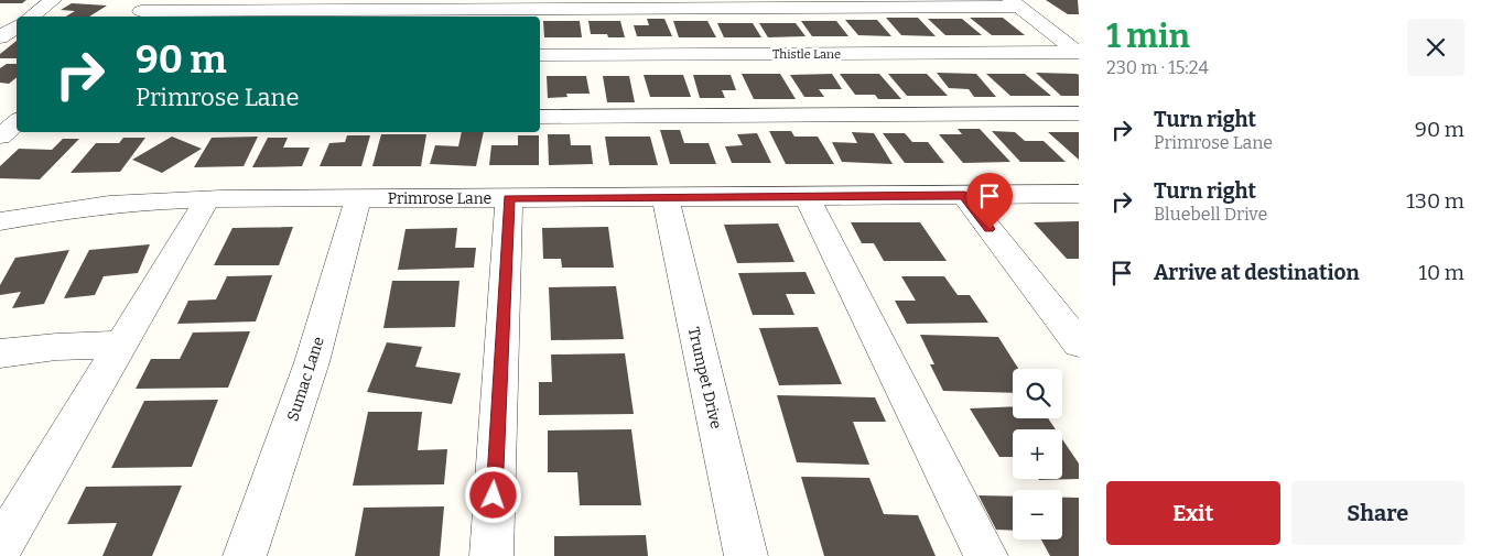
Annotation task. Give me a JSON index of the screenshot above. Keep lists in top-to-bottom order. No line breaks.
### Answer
{"streets":{"street":["Thistle Lane","Primrose Lane","Trumpet Drive","Sumac Lane"]},"crossings":[["Primrose Lane","Trumpet Drive"],["Primrose Lane","Sumac Lane"]],"page":{"heading":["1 min","230 m · 15:24"],"turn":["90 m","Primrose Lane"],"list":[{"name":"Turn right","note":"Primrose Lane","value":"90 m"},{"name":"Turn right","note":"Bluebell Drive","value":"130 m"},{"name":"Arrive at destination","value":"10 m"}],"map_buttons":["+","−"],"buttons":["Exit","Share"]}}
